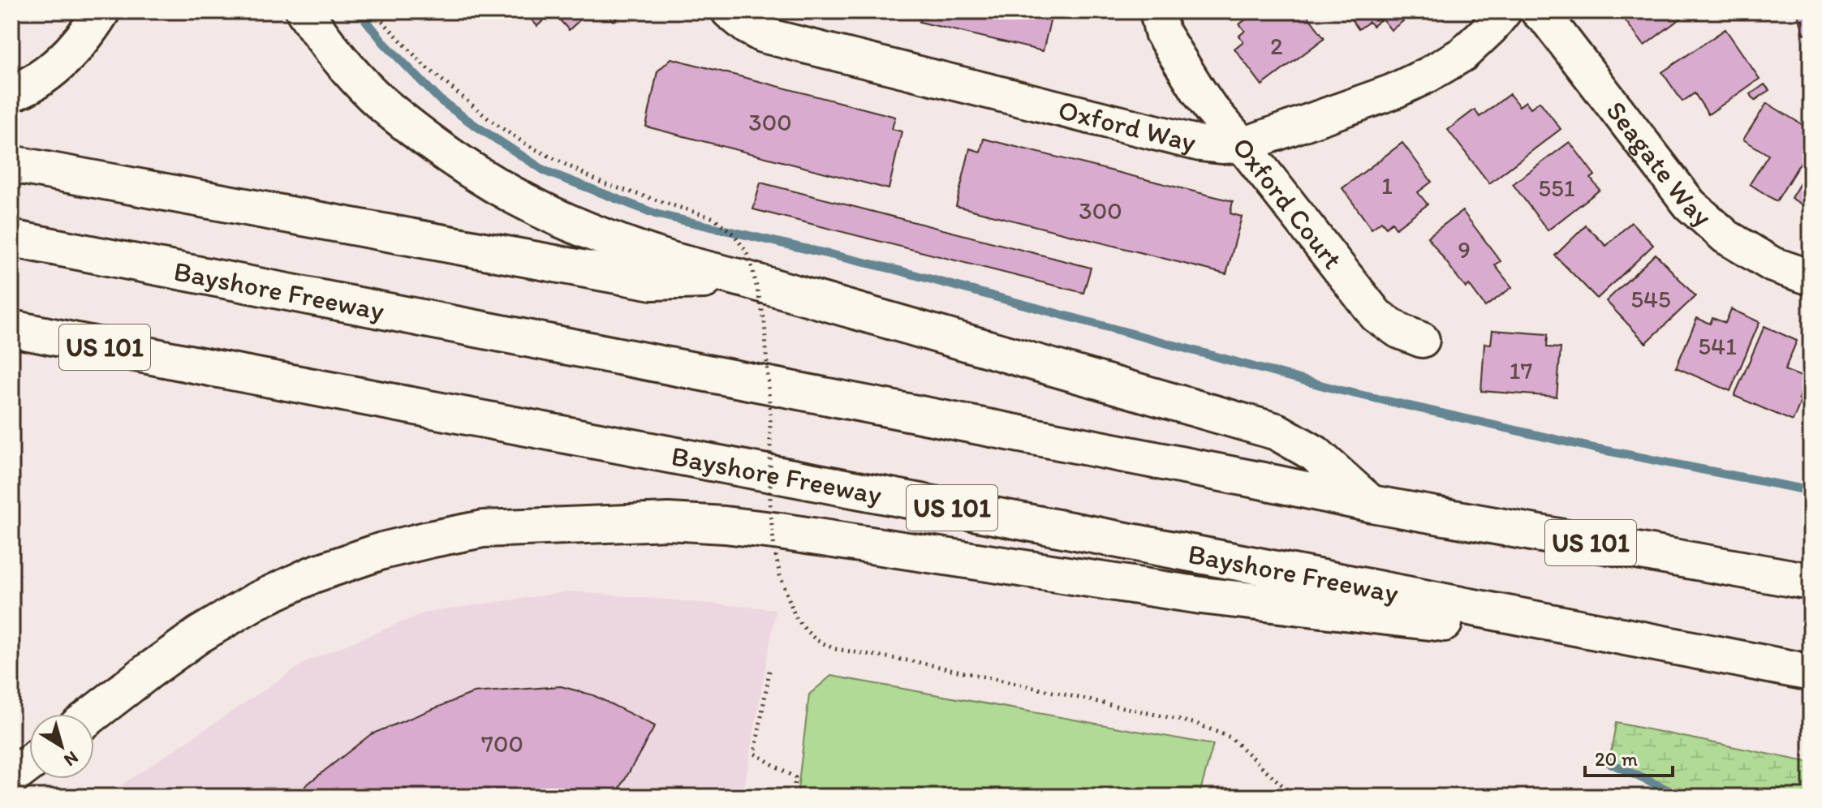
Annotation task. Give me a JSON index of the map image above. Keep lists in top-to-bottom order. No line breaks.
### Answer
{"streets":{"highway":["Bayshore Freeway","US 101"],"street":["Oxford Way","Seagate Way","Oxford Court"]},"crossings":[["Oxford Way","Oxford Court"]],"house_numbers":["2","300","1","551","300","9","545","541","17","700"],"scale_bar":"20 m","north":"bottom right"}
